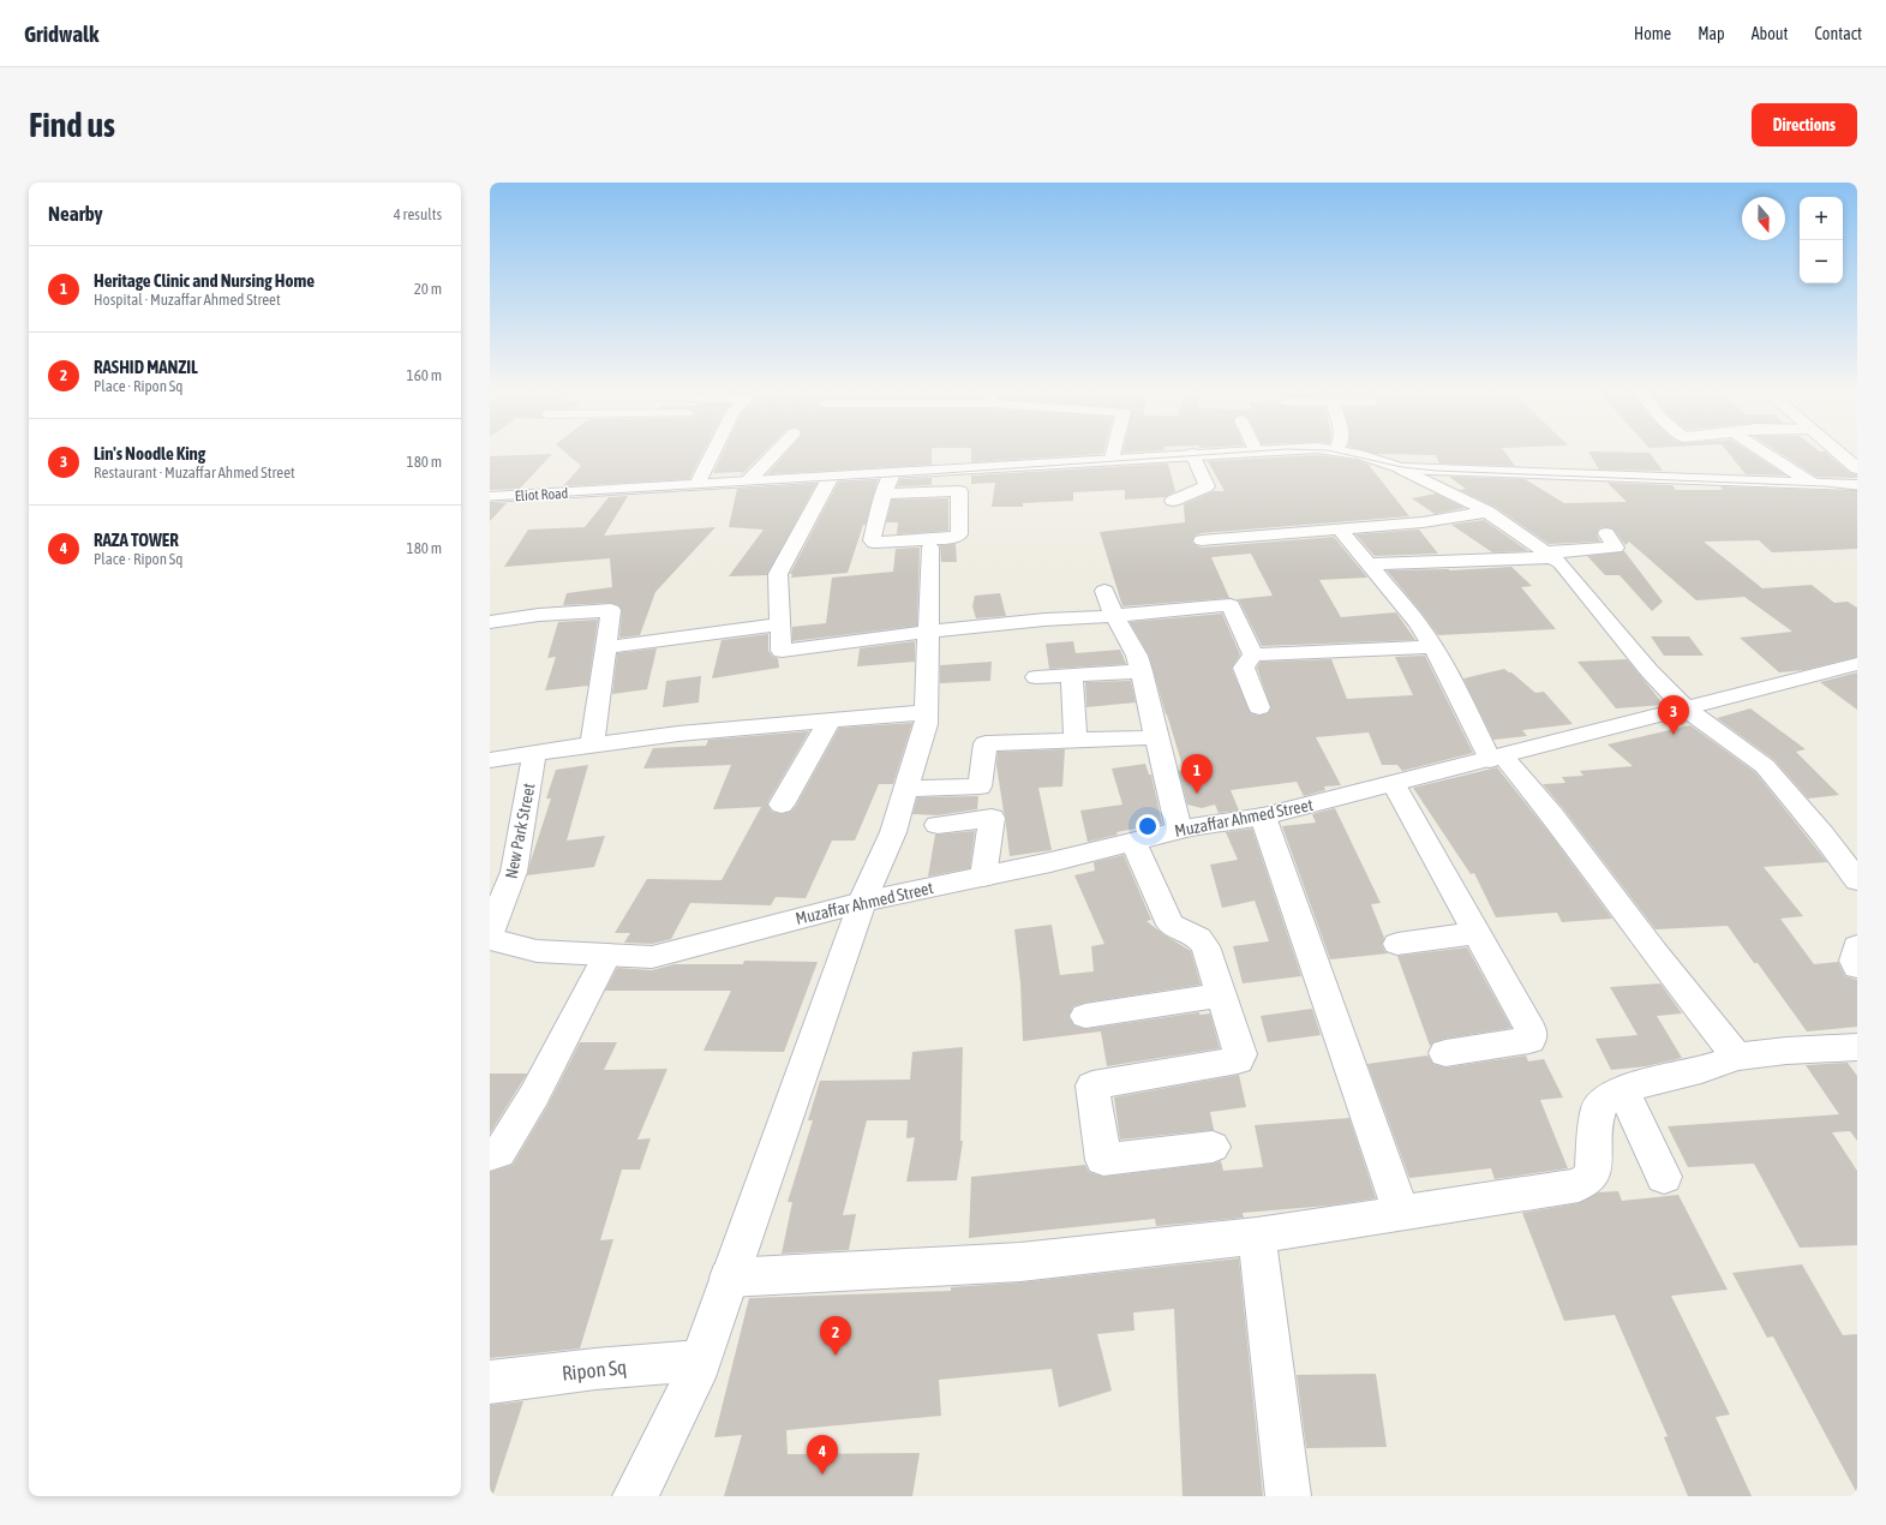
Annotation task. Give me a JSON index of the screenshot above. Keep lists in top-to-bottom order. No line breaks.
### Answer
{"streets":{"street":["Eliot Road","Muzaffar Ahmed Street","New Park Street","Ripon Sq"]},"crossings":[["Muzaffar Ahmed Street","New Park Street"]],"north":"bottom","page":{"header":"Gridwalk","nav":["Home","Map","About","Contact"],"buttons":"Directions","title":"Find us","heading":["Nearby","4 results"],"map_buttons":["+","−"],"list":[{"mark":"1","name":"Heritage Clinic and Nursing Home","note":"Hospital · Muzaffar Ahmed Street","value":"20 m"},{"mark":"2","name":"RASHID MANZIL","note":"Place · Ripon Sq","value":"160 m"},{"mark":"3","name":"Lin's Noodle King","note":"Restaurant · Muzaffar Ahmed Street","value":"180 m"},{"mark":"4","name":"RAZA TOWER","note":"Place · Ripon Sq","value":"180 m"}],"pins":["3","1","2","4"]}}
